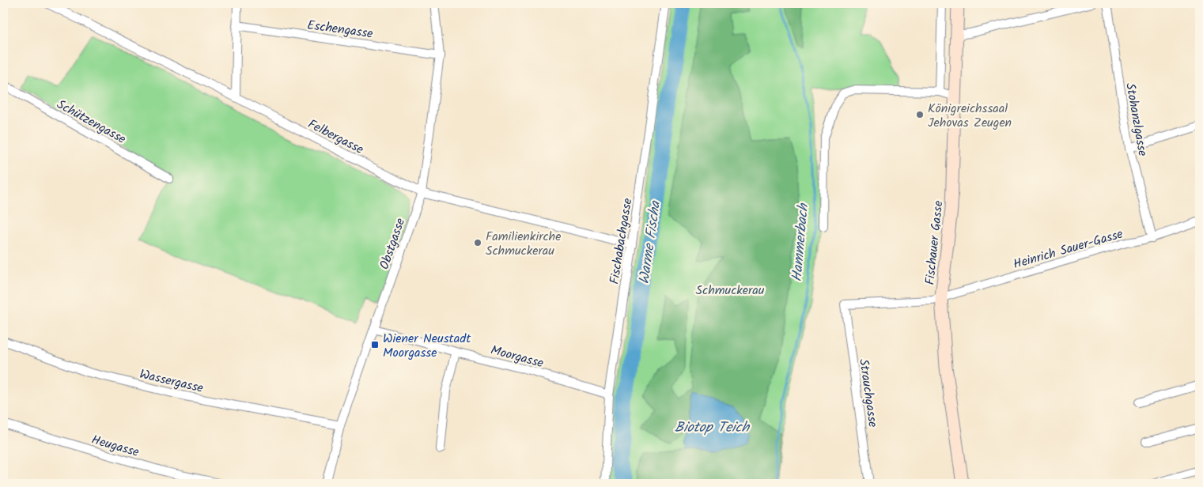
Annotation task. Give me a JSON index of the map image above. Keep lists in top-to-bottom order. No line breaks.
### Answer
{"streets":{"main road":["Fischauer Gasse"],"street":["Eschengasse","Stohanzlgasse","Schützengasse","Felbergasse","Fischabachgasse","Obstgasse","Heinrich Sauer-Gasse","Moorgasse","Wassergasse","Strauchgasse","Heugasse"]},"crossings":[["Eschengasse","Obstgasse"],["Stohanzlgasse","Heinrich Sauer-Gasse"],["Felbergasse","Fischabachgasse"],["Felbergasse","Obstgasse"],["Fischabachgasse","Moorgasse"],["Fischauer Gasse","Heinrich Sauer-Gasse"],["Obstgasse","Moorgasse"],["Obstgasse","Wassergasse"],["Heinrich Sauer-Gasse","Strauchgasse"]],"water":["Warme Fischa","Hammerbach","Biotop Teich"],"parks":["Schmuckerau"],"places":{"other":["Königreichssaal Jehovas Zeugen","Familienkirche Schmuckerau"],"transit":["Wiener Neustadt Moorgasse"]}}
